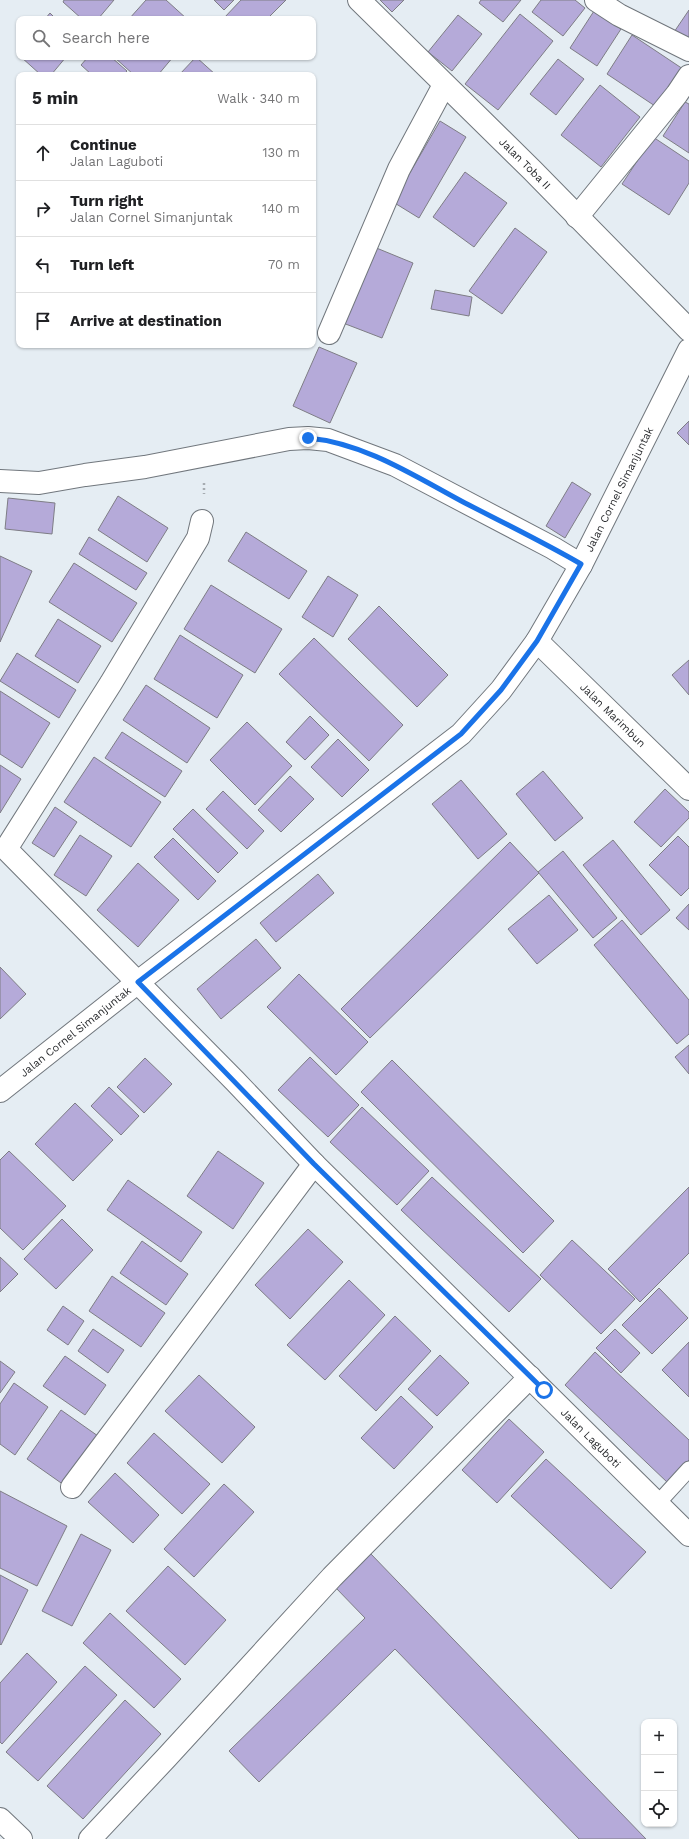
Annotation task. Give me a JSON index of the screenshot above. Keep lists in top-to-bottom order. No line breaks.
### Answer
{"streets":{"street":["Jalan Toba II","Jalan Cornel Simanjuntak","Jalan Marimbun","Jalan Laguboti"]},"crossings":[["Jalan Cornel Simanjuntak","Jalan Marimbun"],["Jalan Cornel Simanjuntak","Jalan Laguboti"]],"page":{"search":"Search here","heading":["5 min","Walk · 340 m"],"list":[["Continue","Jalan Laguboti","130 m"],["Turn right","Jalan Cornel Simanjuntak","140 m"],["Turn left","70 m"],"Arrive at destination"],"map_buttons":["+","−"]}}
